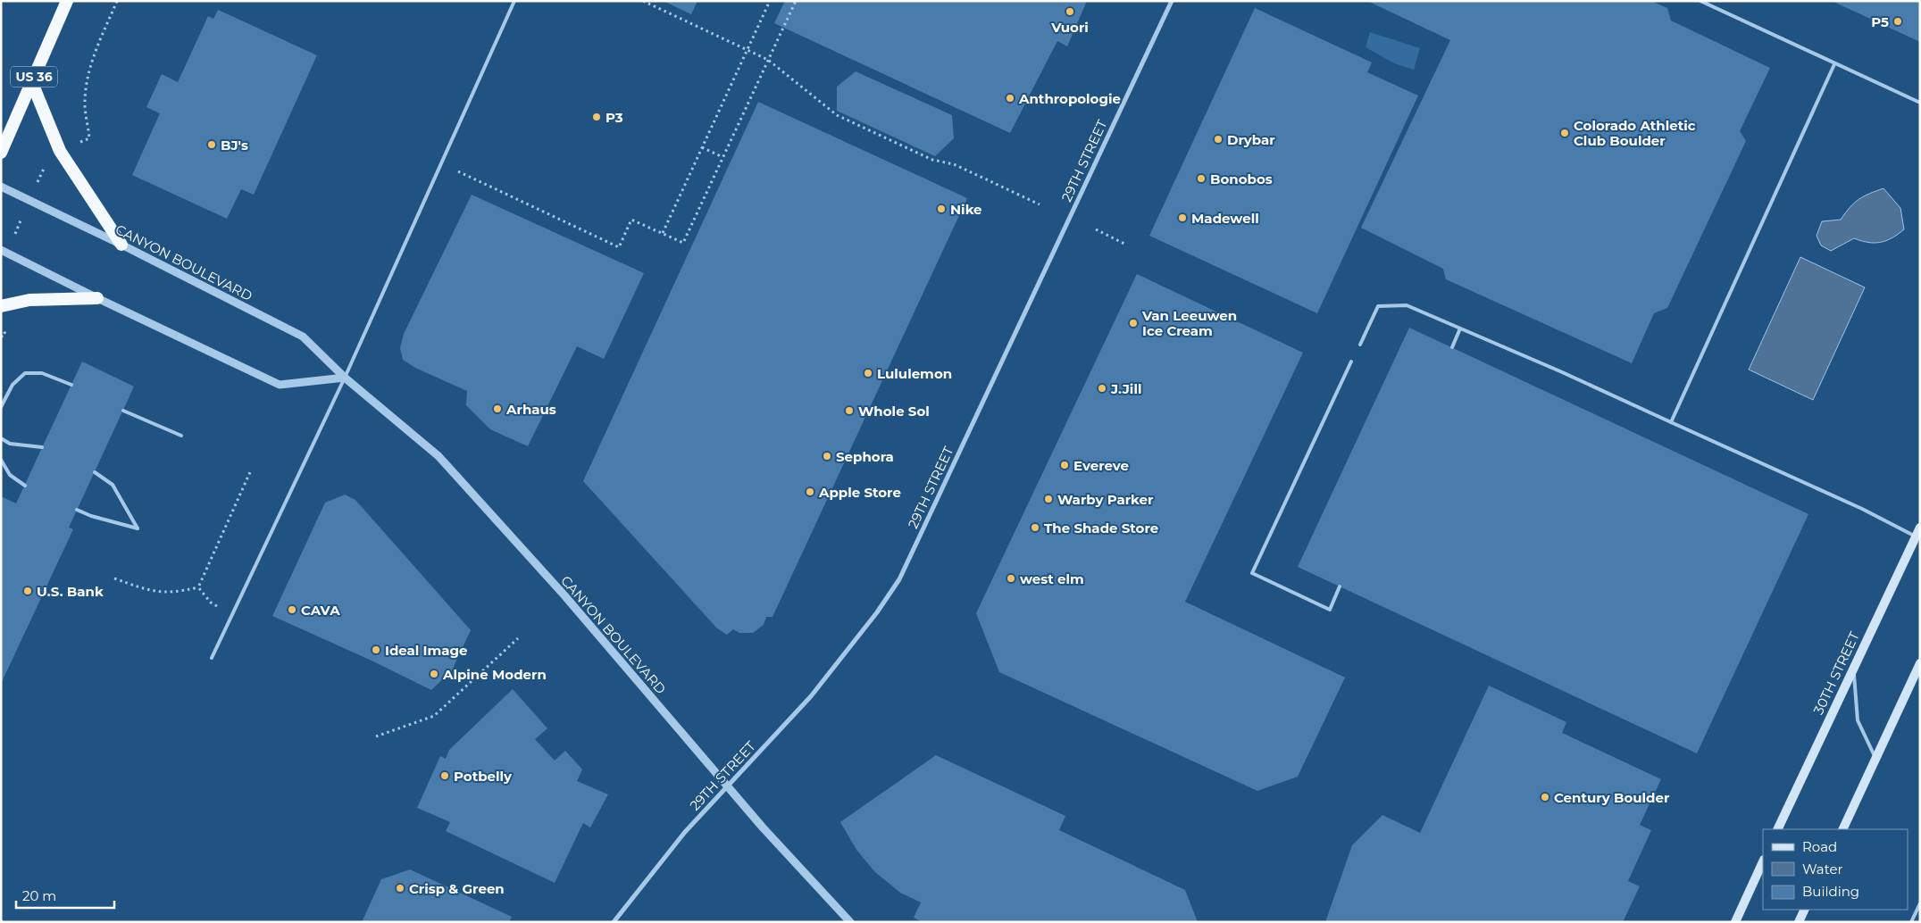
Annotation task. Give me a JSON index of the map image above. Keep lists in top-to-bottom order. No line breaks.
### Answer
{"streets":{"highway":["US 36"],"main road":["30TH STREET"],"street":["29TH STREET","CANYON BOULEVARD"]},"crossings":[["29TH STREET","CANYON BOULEVARD"]],"places":["Vuori","P5","Anthropologie","P3","Colorado Athletic Club Boulder","Drybar","BJ's","Bonobos","Nike","Madewell","Van Leeuwen Ice Cream","Lululemon","J.Jill","Arhaus","Whole Sol","Sephora","Evereve","Apple Store","Warby Parker","The Shade Store","west elm","U.S. Bank","CAVA","Ideal Image","Alpine Modern","Potbelly","Century Boulder","Crisp & Green"],"legend":["Road","Water","Building"],"scale_bar":"20 m"}
